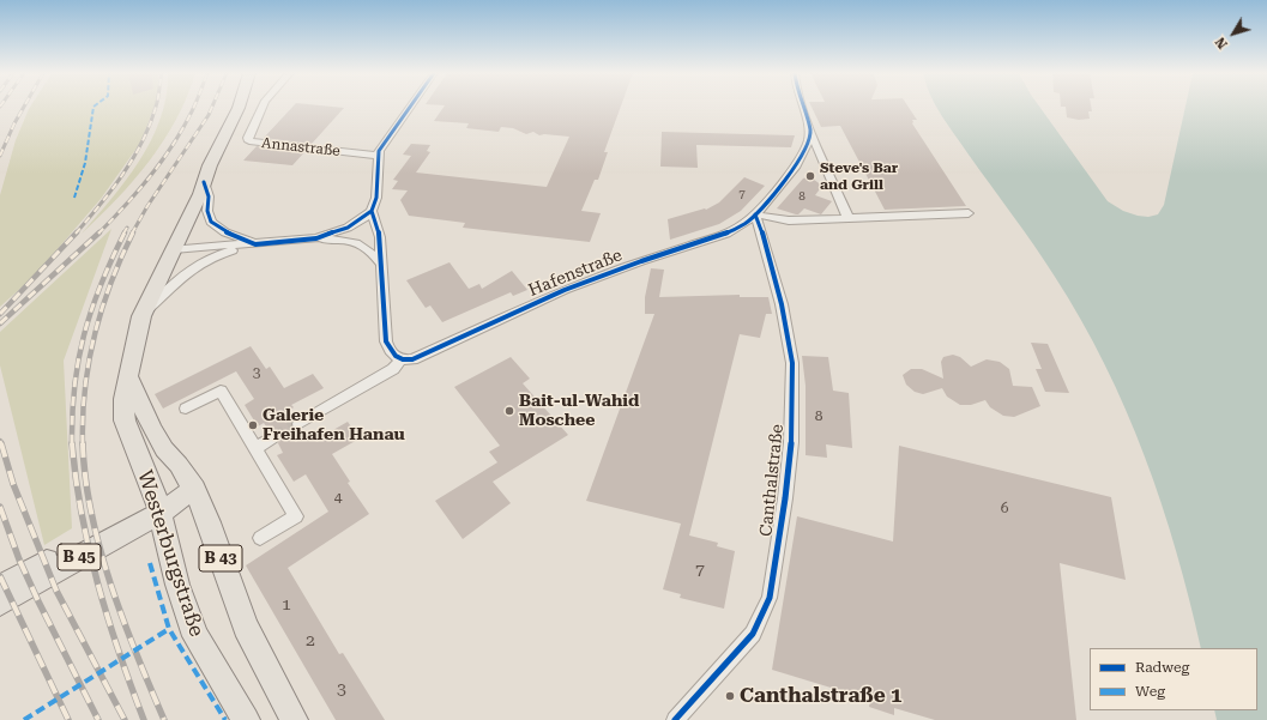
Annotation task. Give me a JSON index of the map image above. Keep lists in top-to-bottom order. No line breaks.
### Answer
{"streets":{"main road":["Westerburgstraße","B 45","B 43"],"street":["Annastraße","Hafenstraße","Canthalstraße"]},"crossings":[["Hafenstraße","Canthalstraße"],["Westerburgstraße","B 45"]],"places":["Steve's Bar and Grill","Bait-ul-Wahid Moschee","Galerie Freihafen Hanau","Canthalstraße 1"],"house_numbers":["7","8","3","8","4","6","7","1","2","3"],"legend":["Radweg","Weg"],"north":"bottom left"}
